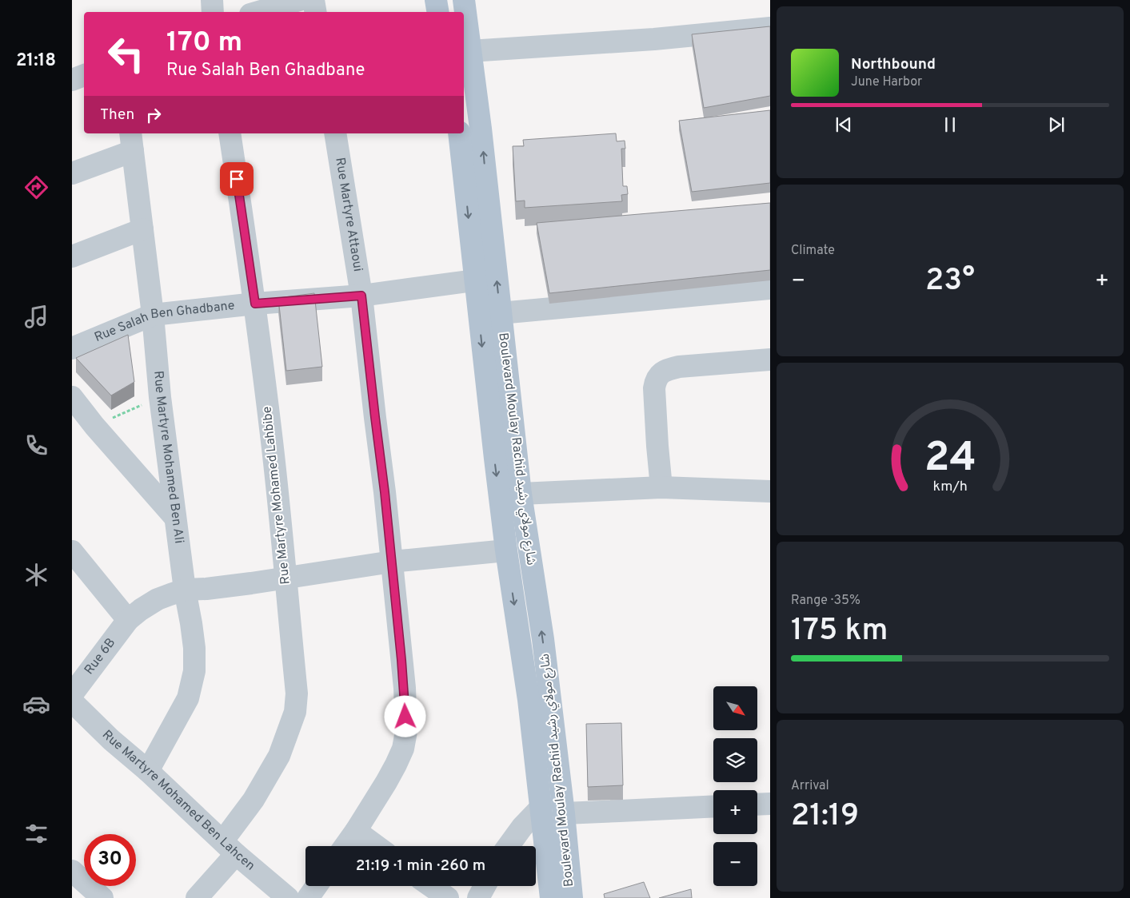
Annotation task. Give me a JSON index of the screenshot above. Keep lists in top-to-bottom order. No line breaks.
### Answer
{"streets":{"main road":["Boulevard Moulay Rachid شارع مولاي رشيد"],"street":["Rue Martyre Attaoui","Rue Salah Ben Ghadbane","Rue Martyre Mohamed Ben Ali","Rue Martyre Mohamed Lahbibe","Rue 6B","Rue Martyre Mohamed Ben Lahcen"]},"crossings":[["Rue Martyre Attaoui","Rue Salah Ben Ghadbane"],["Rue Martyre Attaoui","Rue 6B"],["Rue Salah Ben Ghadbane","Boulevard Moulay Rachid شارع مولاي رشيد"],["Rue Salah Ben Ghadbane","Rue Martyre Mohamed Ben Ali"],["Rue Salah Ben Ghadbane","Rue Martyre Mohamed Lahbibe"],["Boulevard Moulay Rachid شارع مولاي رشيد","Rue 6B"],["Rue Martyre Mohamed Ben Ali","Rue 6B"],["Rue Martyre Mohamed Ben Ali","Rue Martyre Mohamed Ben Lahcen"],["Rue Martyre Mohamed Lahbibe","Rue 6B"],["Rue Martyre Mohamed Lahbibe","Rue Martyre Mohamed Ben Lahcen"]],"north":"bottom right","page":{"tabs":"21:18","turn":["170 m","Rue Salah Ben Ghadbane"],"song":["Northbound","June Harbor"],"then":"Then","tile":["Climate",["Range · 35%","175 km"],["Arrival","21:19"]],"heat":["−","23°","+"],"map_buttons":["+","−"],"limit":"30","trip":"21:19 · 1 min · 260 m","gauge":["24","km/h"]}}
